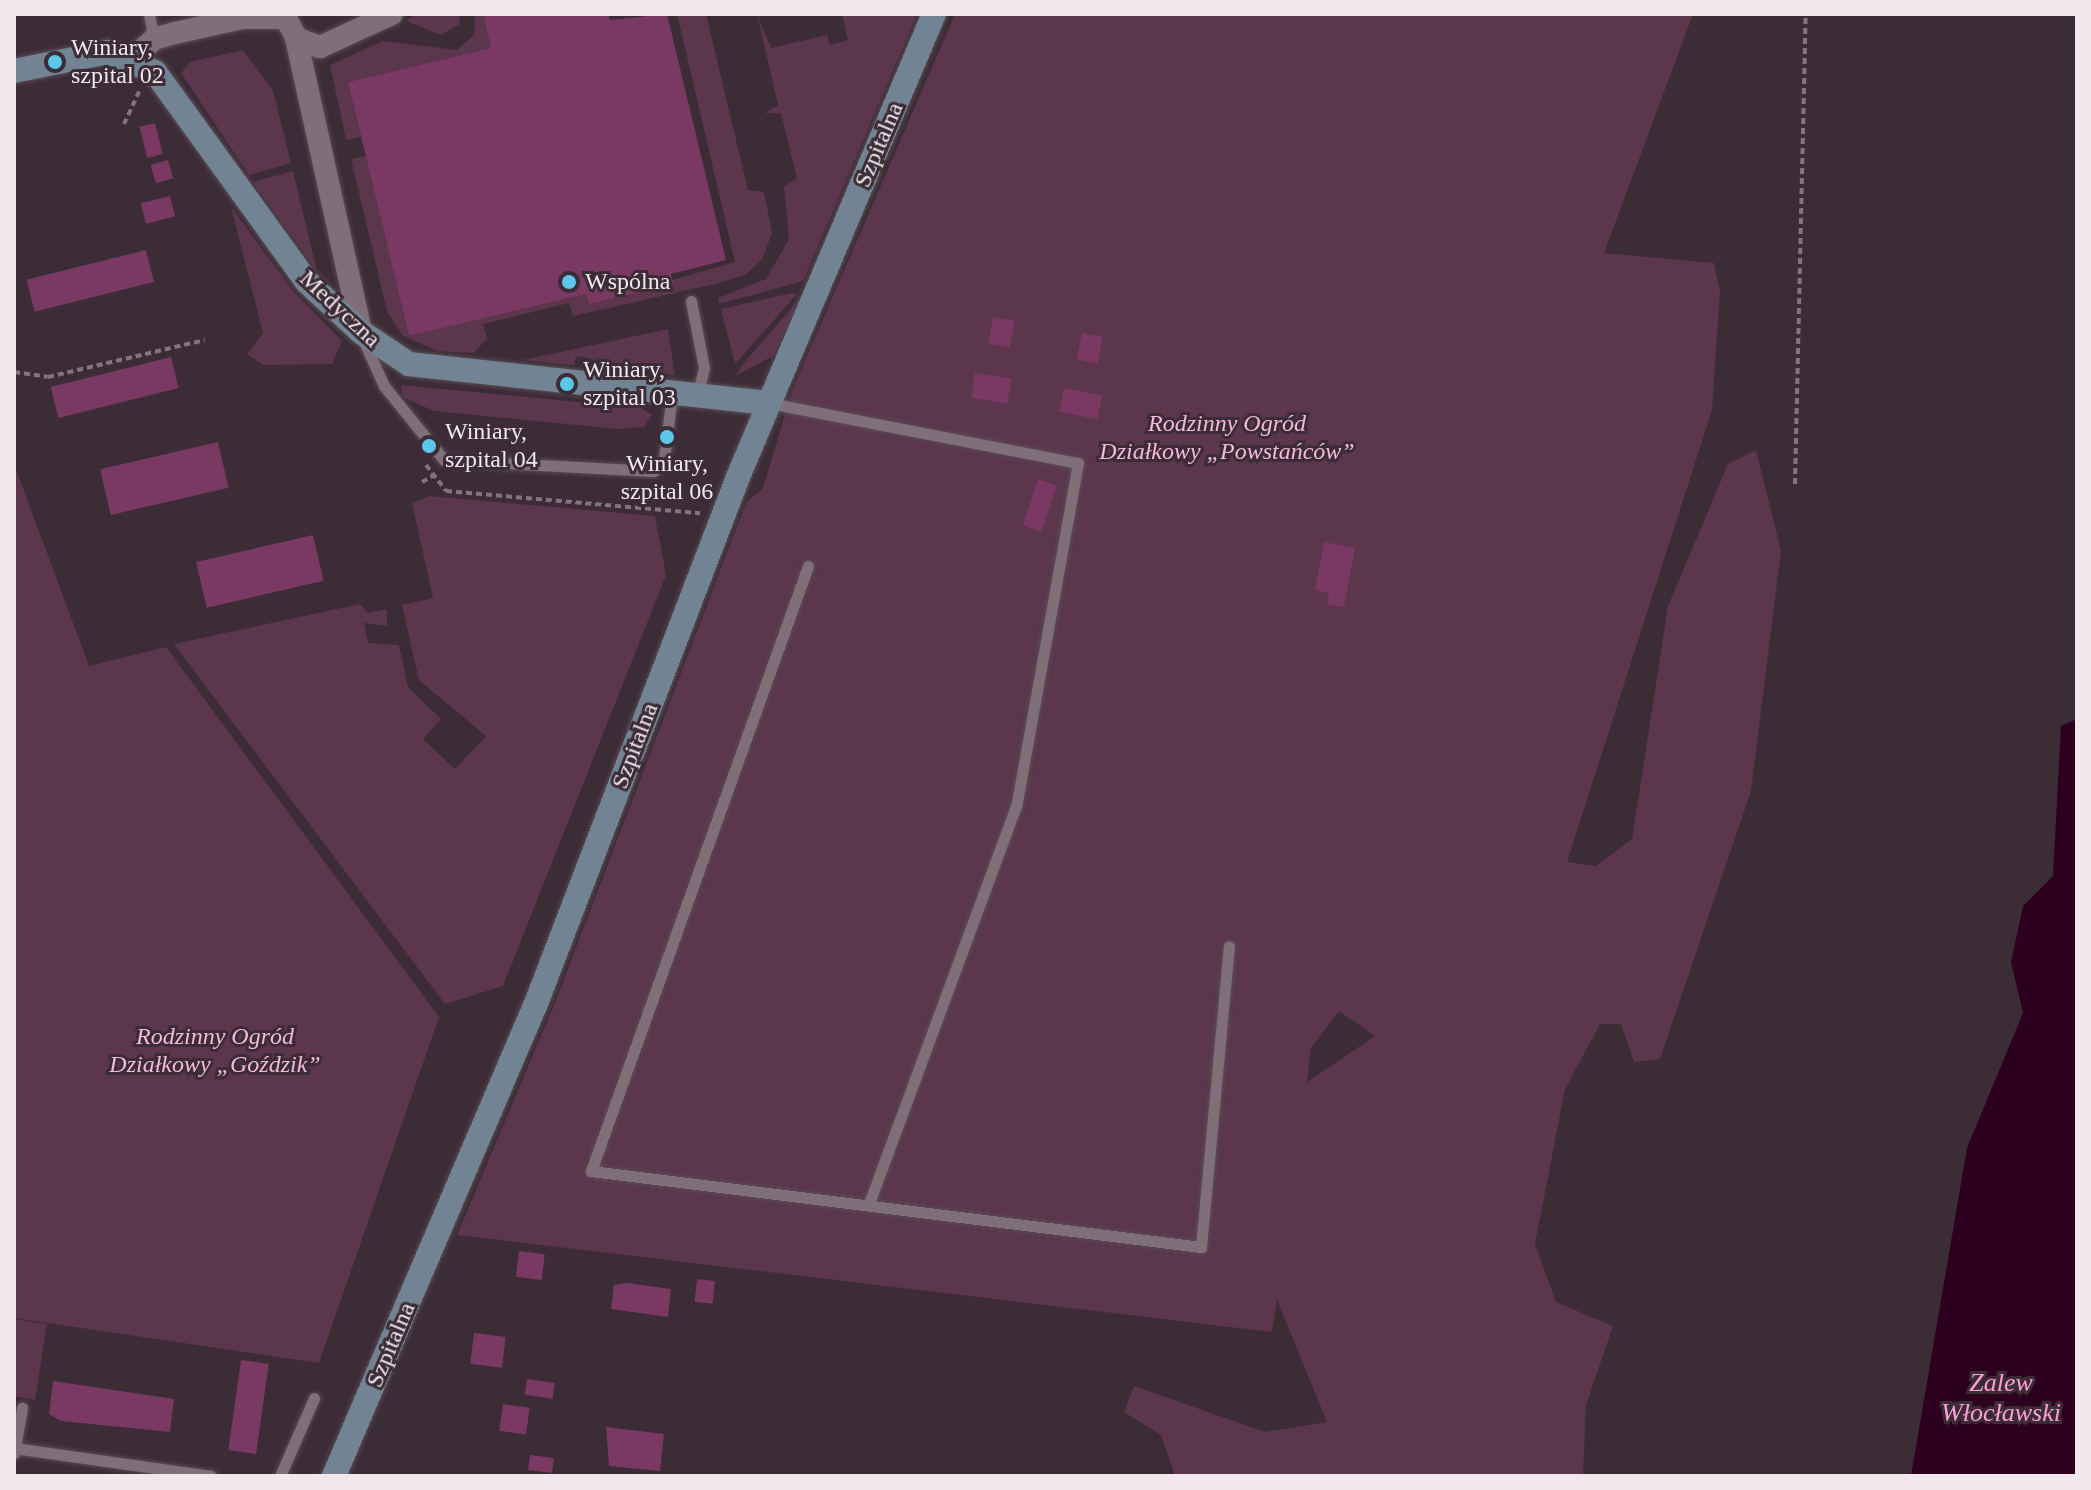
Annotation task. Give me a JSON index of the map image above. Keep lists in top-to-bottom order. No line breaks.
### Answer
{"streets":{"street":["Szpitalna","Medyczna"]},"crossings":[["Szpitalna","Medyczna"]],"water":["Zalew Włocławski"],"parks":["Rodzinny Ogród Działkowy „Powstańców”","Rodzinny Ogród Działkowy „Goździk”"],"places":["Winiary, szpital 02","Wspólna","Winiary, szpital 03","Winiary, szpital 06","Winiary, szpital 04"]}
